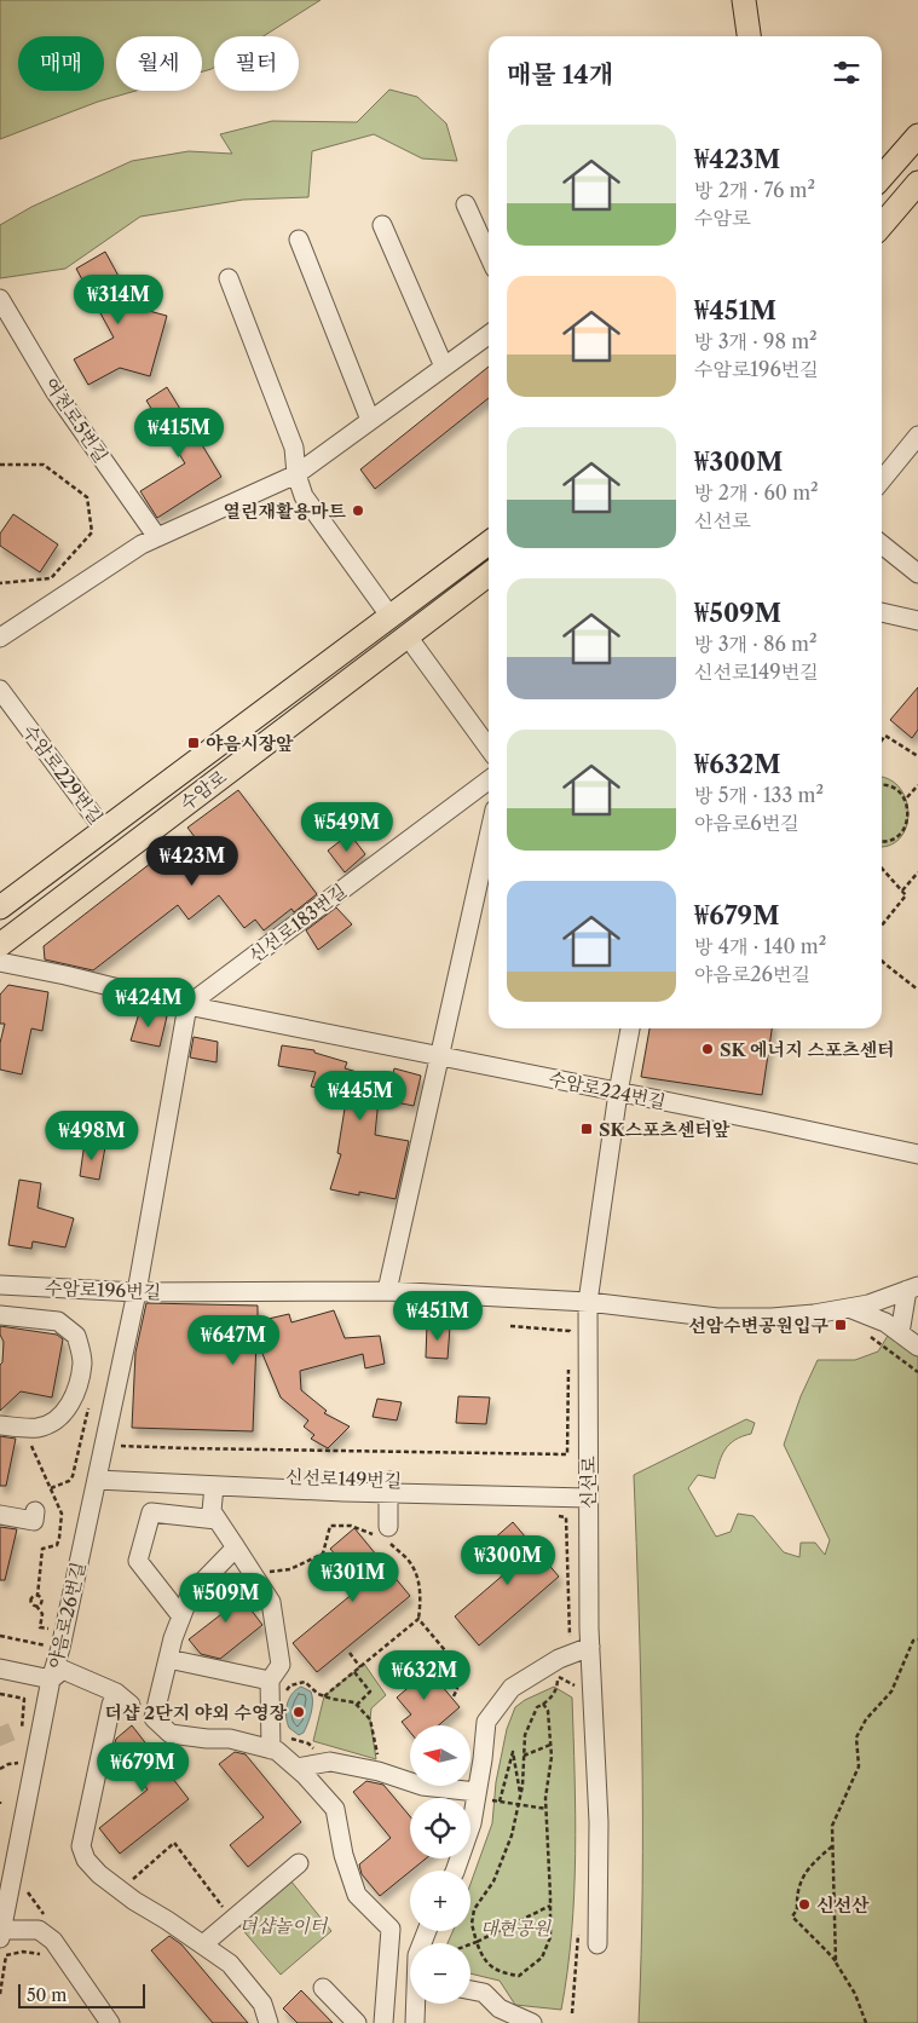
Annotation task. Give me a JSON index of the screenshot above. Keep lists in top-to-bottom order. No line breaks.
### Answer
{"streets":{"main road":["수암로"],"street":["여천로5번길","수암로229번길","신선로183번길","수암로224번길","수암로196번길","신선로149번길","신선로","야음로26번길"]},"crossings":[["수암로229번길","수암로"],["수암로","수암로224번길"],["신선로183번길","수암로224번길"],["신선로183번길","야음로26번길"],["수암로224번길","신선로"],["수암로224번길","야음로26번길"],["수암로196번길","신선로"],["수암로196번길","야음로26번길"],["신선로149번길","신선로"],["신선로149번길","야음로26번길"]],"parks":["뎌샵놀이터","대현공원"],"places":{"other":["열린재활용마트","SK 에너지 스포츠센터","더샵 2단지 야외 수영장","신선산"],"transit":["야음시장앞","SK스포츠센터앞","선암수변공원입구"]},"scale_bar":"50 m","north":"left","page":{"chip":["매매","월세","필터"],"heading":"매물 14개","list":[{"name":"₩423M","note":"방 2개 · 76 m² · 수암로"},{"name":"₩451M","note":"방 3개 · 98 m² · 수암로196번길"},{"name":"₩300M","note":"방 2개 · 60 m² · 신선로"},{"name":"₩509M","note":"방 3개 · 86 m² · 신선로149번길"},{"name":"₩632M","note":"방 5개 · 133 m² · 야음로6번길"},{"name":"₩679M","note":"방 4개 · 140 m² · 야음로26번길"}],"price":["₩314M","₩415M","₩549M","₩423M","₩424M","₩445M","₩498M","₩451M","₩647M","₩300M","₩301M","₩509M","₩632M","₩679M"],"map_buttons":["+","−"],"scale":"50 m"}}
